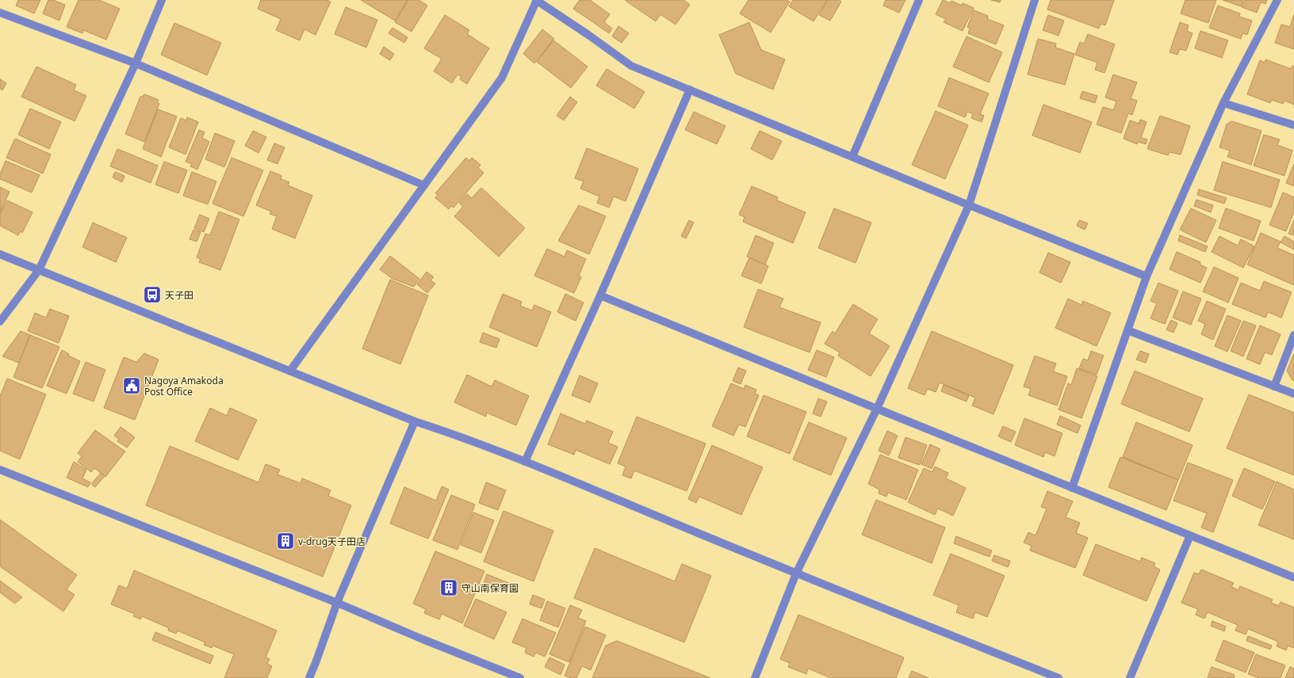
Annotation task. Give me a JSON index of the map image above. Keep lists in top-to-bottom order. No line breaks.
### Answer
{"places":{"bus stop":["天子田"],"public building":["Nagoya Amakoda Post Office"],"building":["v-drug天子田店","守山南保育園"]}}
